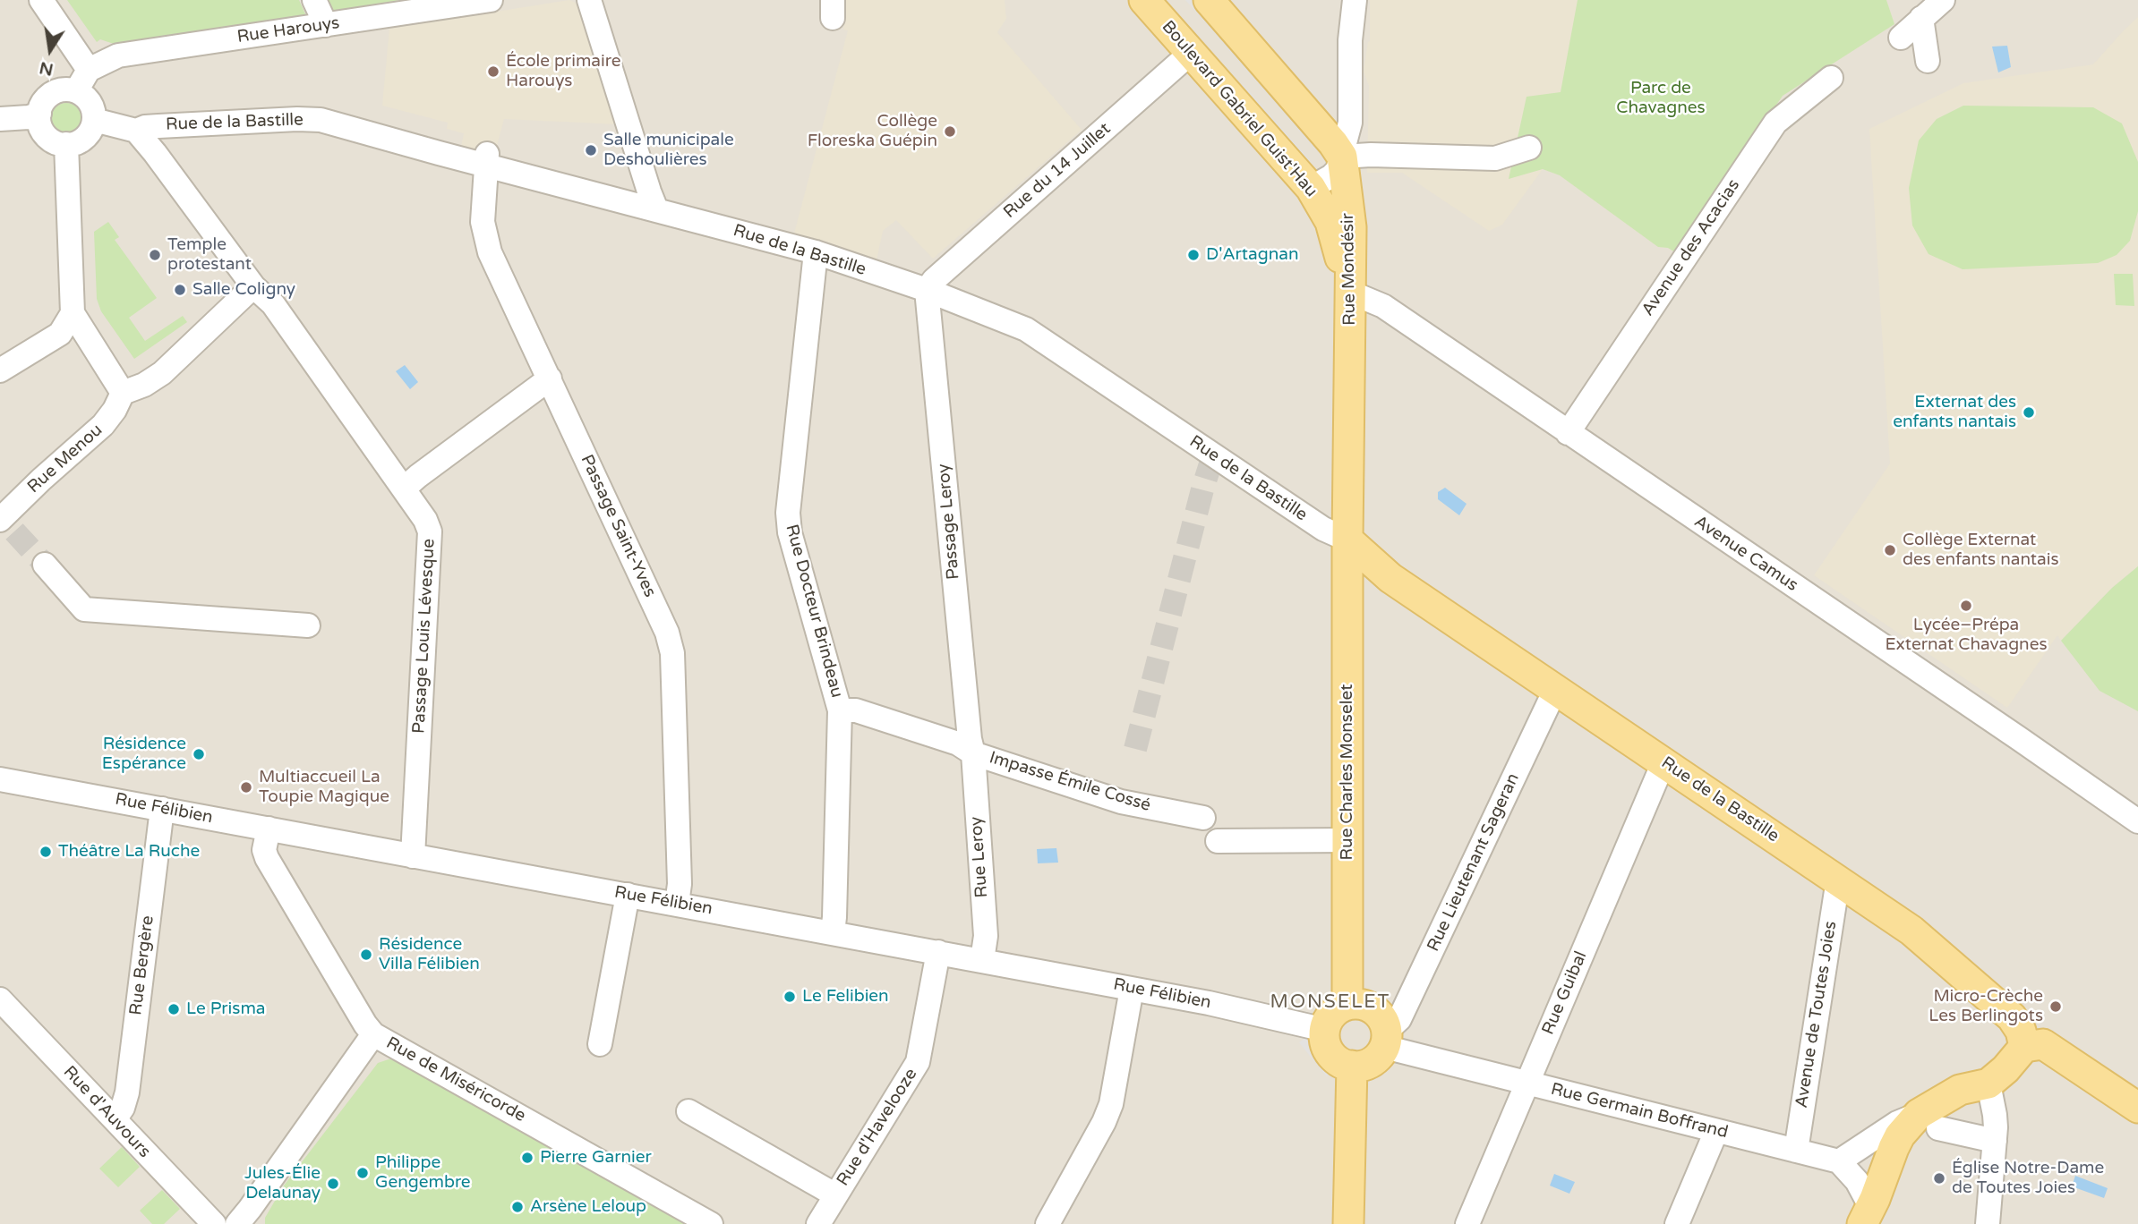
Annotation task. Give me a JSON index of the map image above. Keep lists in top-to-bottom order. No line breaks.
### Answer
{"streets":{"main road":["Boulevard Gabriel Guist'Hau","Rue de la Bastille","Rue Mondésir","Rue Charles Monselet"],"street":["Rue Harouys","Rue du 14 Juillet","Avenue des Acacias","Rue Menou","Passage Leroy","Passage Saint-Yves","Avenue Camus","Rue Docteur Brindeau","Passage Louis Lévesque","Impasse Émile Cossé","Rue Félibien","Rue Leroy","Rue Lieutenant Sageran","Rue Bergère","Rue Guibal","Avenue de Toutes Joies","Rue de Miséricorde","Rue Germain Boffrand","Rue d'Auvours","Rue d'Havelooze"]},"crossings":[["Boulevard Gabriel Guist'Hau","Rue du 14 Juillet"],["Boulevard Gabriel Guist'Hau","Rue Mondésir"],["Boulevard Gabriel Guist'Hau","Avenue Camus"],["Rue de la Bastille","Rue du 14 Juillet"],["Rue de la Bastille","Rue Mondésir"],["Rue de la Bastille","Passage Leroy"],["Rue de la Bastille","Passage Saint-Yves"],["Rue de la Bastille","Rue Docteur Brindeau"],["Rue de la Bastille","Passage Louis Lévesque"],["Rue de la Bastille","Rue Charles Monselet"],["Rue de la Bastille","Rue Lieutenant Sageran"],["Rue de la Bastille","Rue Guibal"],["Rue de la Bastille","Avenue de Toutes Joies"],["Rue du 14 Juillet","Passage Leroy"],["Avenue des Acacias","Avenue Camus"],["Rue Mondésir","Avenue Camus"],["Rue Mondésir","Rue Charles Monselet"],["Passage Leroy","Impasse Émile Cossé"],["Passage Leroy","Rue Leroy"],["Passage Saint-Yves","Rue Félibien"],["Rue Docteur Brindeau","Impasse Émile Cossé"],["Rue Docteur Brindeau","Rue Félibien"],["Passage Louis Lévesque","Rue Félibien"],["Rue Charles Monselet","Rue Félibien"],["Rue Charles Monselet","Rue Lieutenant Sageran"],["Rue Charles Monselet","Rue Germain Boffrand"],["Impasse Émile Cossé","Rue Leroy"],["Rue Félibien","Rue Leroy"],["Rue Félibien","Rue Lieutenant Sageran"],["Rue Félibien","Rue Bergère"],["Rue Félibien","Rue de Miséricorde"],["Rue Félibien","Rue Germain Boffrand"],["Rue Félibien","Rue d'Havelooze"],["Rue Lieutenant Sageran","Rue Germain Boffrand"],["Rue Bergère","Rue d'Auvours"],["Rue Guibal","Rue Germain Boffrand"],["Avenue de Toutes Joies","Rue Germain Boffrand"]],"districts":["MONSELET"],"parks":["Parc de Chavagnes"],"places":["École primaire Harouys","Collège Floreska Guépin","Salle municipale Deshoulières","Temple protestant","D'Artagnan","Salle Coligny","Externat des enfants nantais","Collège Externat des enfants nantais","Lycée–Prépa Externat Chavagnes","Résidence Espérance","Multiaccueil La Toupie Magique","Théâtre La Ruche","Résidence Villa Félibien","Le Felibien","Micro-Crèche Les Berlingots","Le Prisma","Pierre Garnier","Philippe Gengembre","Église Notre-Dame de Toutes Joies","Jules-Élie Delaunay","Arsène Leloup"],"north":"bottom"}
